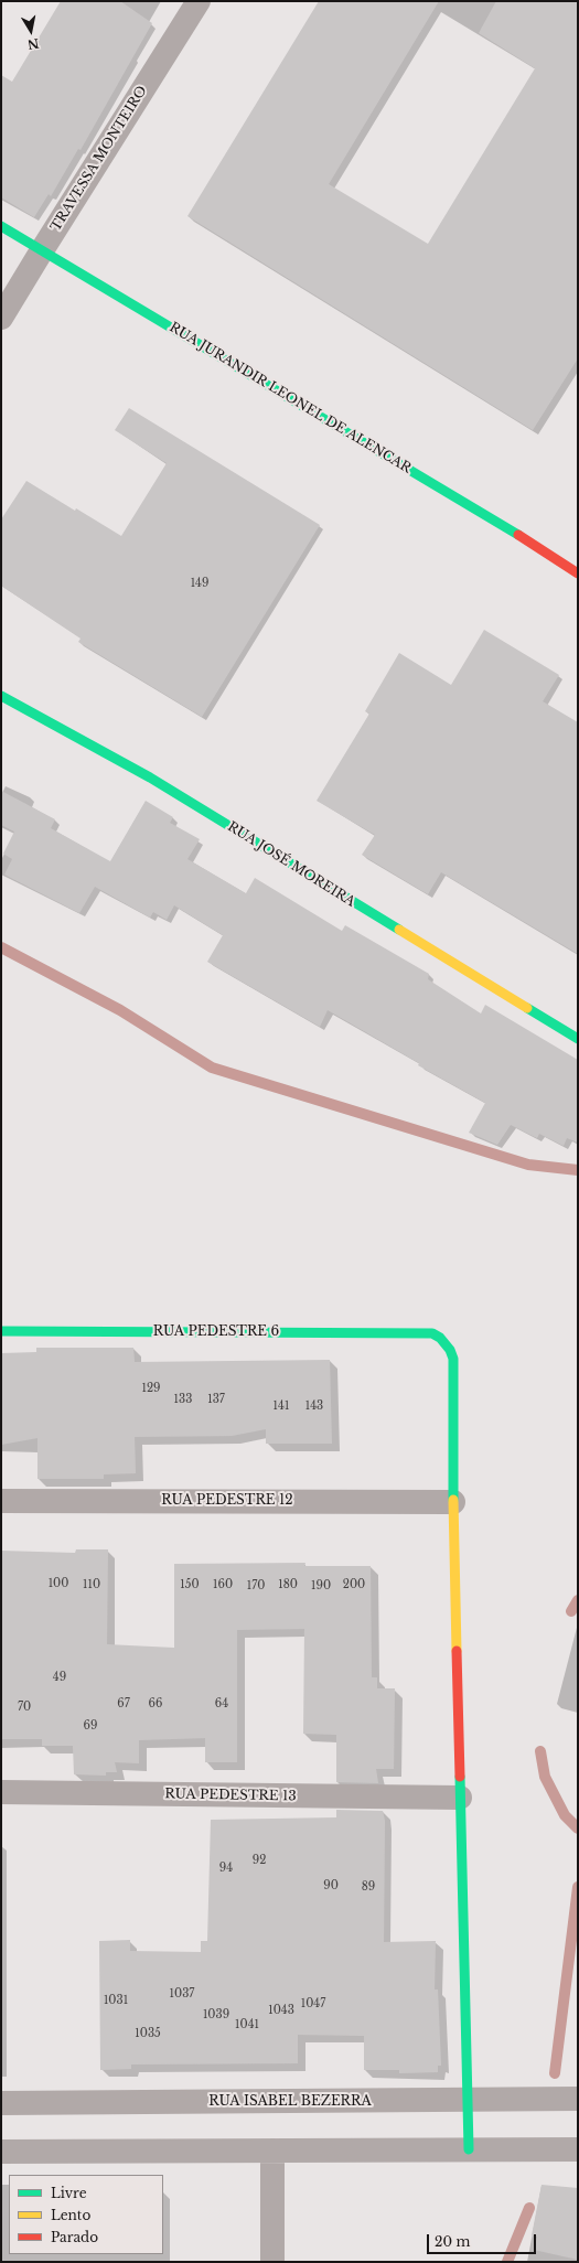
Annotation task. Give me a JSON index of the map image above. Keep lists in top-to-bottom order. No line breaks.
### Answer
{"streets":{"street":["TRAVESSA MONTEIRO","RUA JURANDIR LEONEL DE ALENCAR","RUA JOSÉ MOREIRA","RUA PEDESTRE 6","RUA PEDESTRE 12","RUA PEDESTRE 13","RUA ISABEL BEZERRA"]},"crossings":[["TRAVESSA MONTEIRO","RUA JURANDIR LEONEL DE ALENCAR"],["RUA PEDESTRE 6","RUA PEDESTRE 12"]],"house_numbers":["149","129","133","137","141","143","100","110","150","160","180","200","170","190","49","67","66","64","70","69","92","94","90","89","1037","1031","1047","1043","1039","1041","1035"],"legend":["Livre","Lento","Parado"],"scale_bar":"20 m","north":"bottom"}
